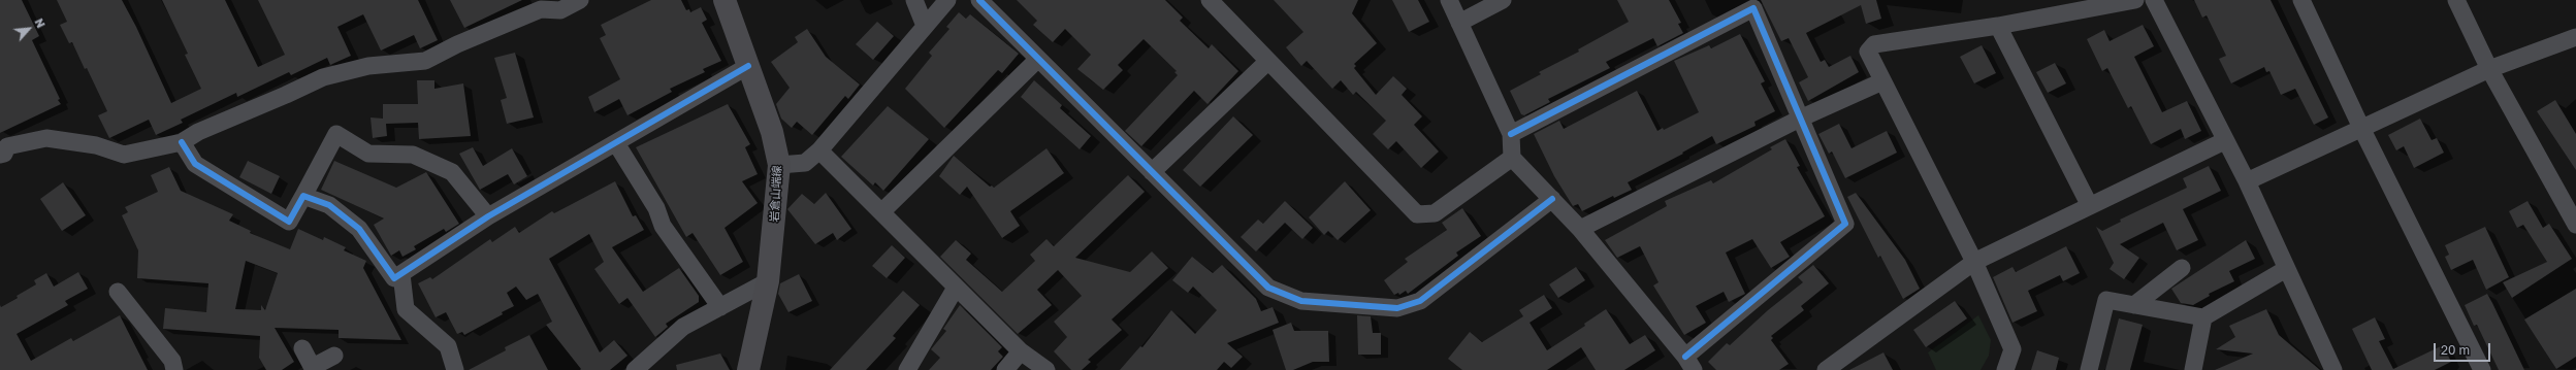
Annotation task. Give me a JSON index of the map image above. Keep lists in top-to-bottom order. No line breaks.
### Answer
{"streets":{"main road":["岩倉山端線"]},"scale_bar":"20 m","north":"top right"}
